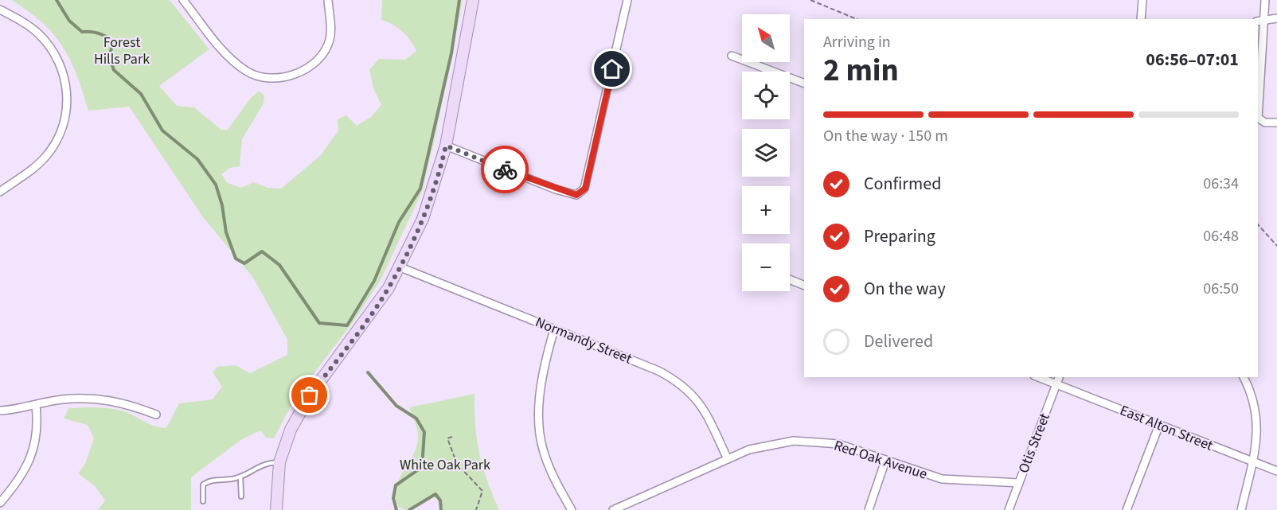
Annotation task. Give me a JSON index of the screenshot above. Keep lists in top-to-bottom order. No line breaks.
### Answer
{"streets":{"street":["Normandy Street","East Alton Street","Otis Street","Red Oak Avenue"]},"crossings":[["Normandy Street","Red Oak Avenue"],["East Alton Street","Otis Street"],["Otis Street","Red Oak Avenue"]],"parks":["Forest Hills Park","White Oak Park"],"north":"top left","page":{"map_buttons":["+","−"],"heading":["2 min","Arriving in","06:56–07:01"],"bar":"On the way · 150 m","list":[["Confirmed","06:34"],["Preparing","06:48"],["On the way","06:50"],"Delivered"]}}
